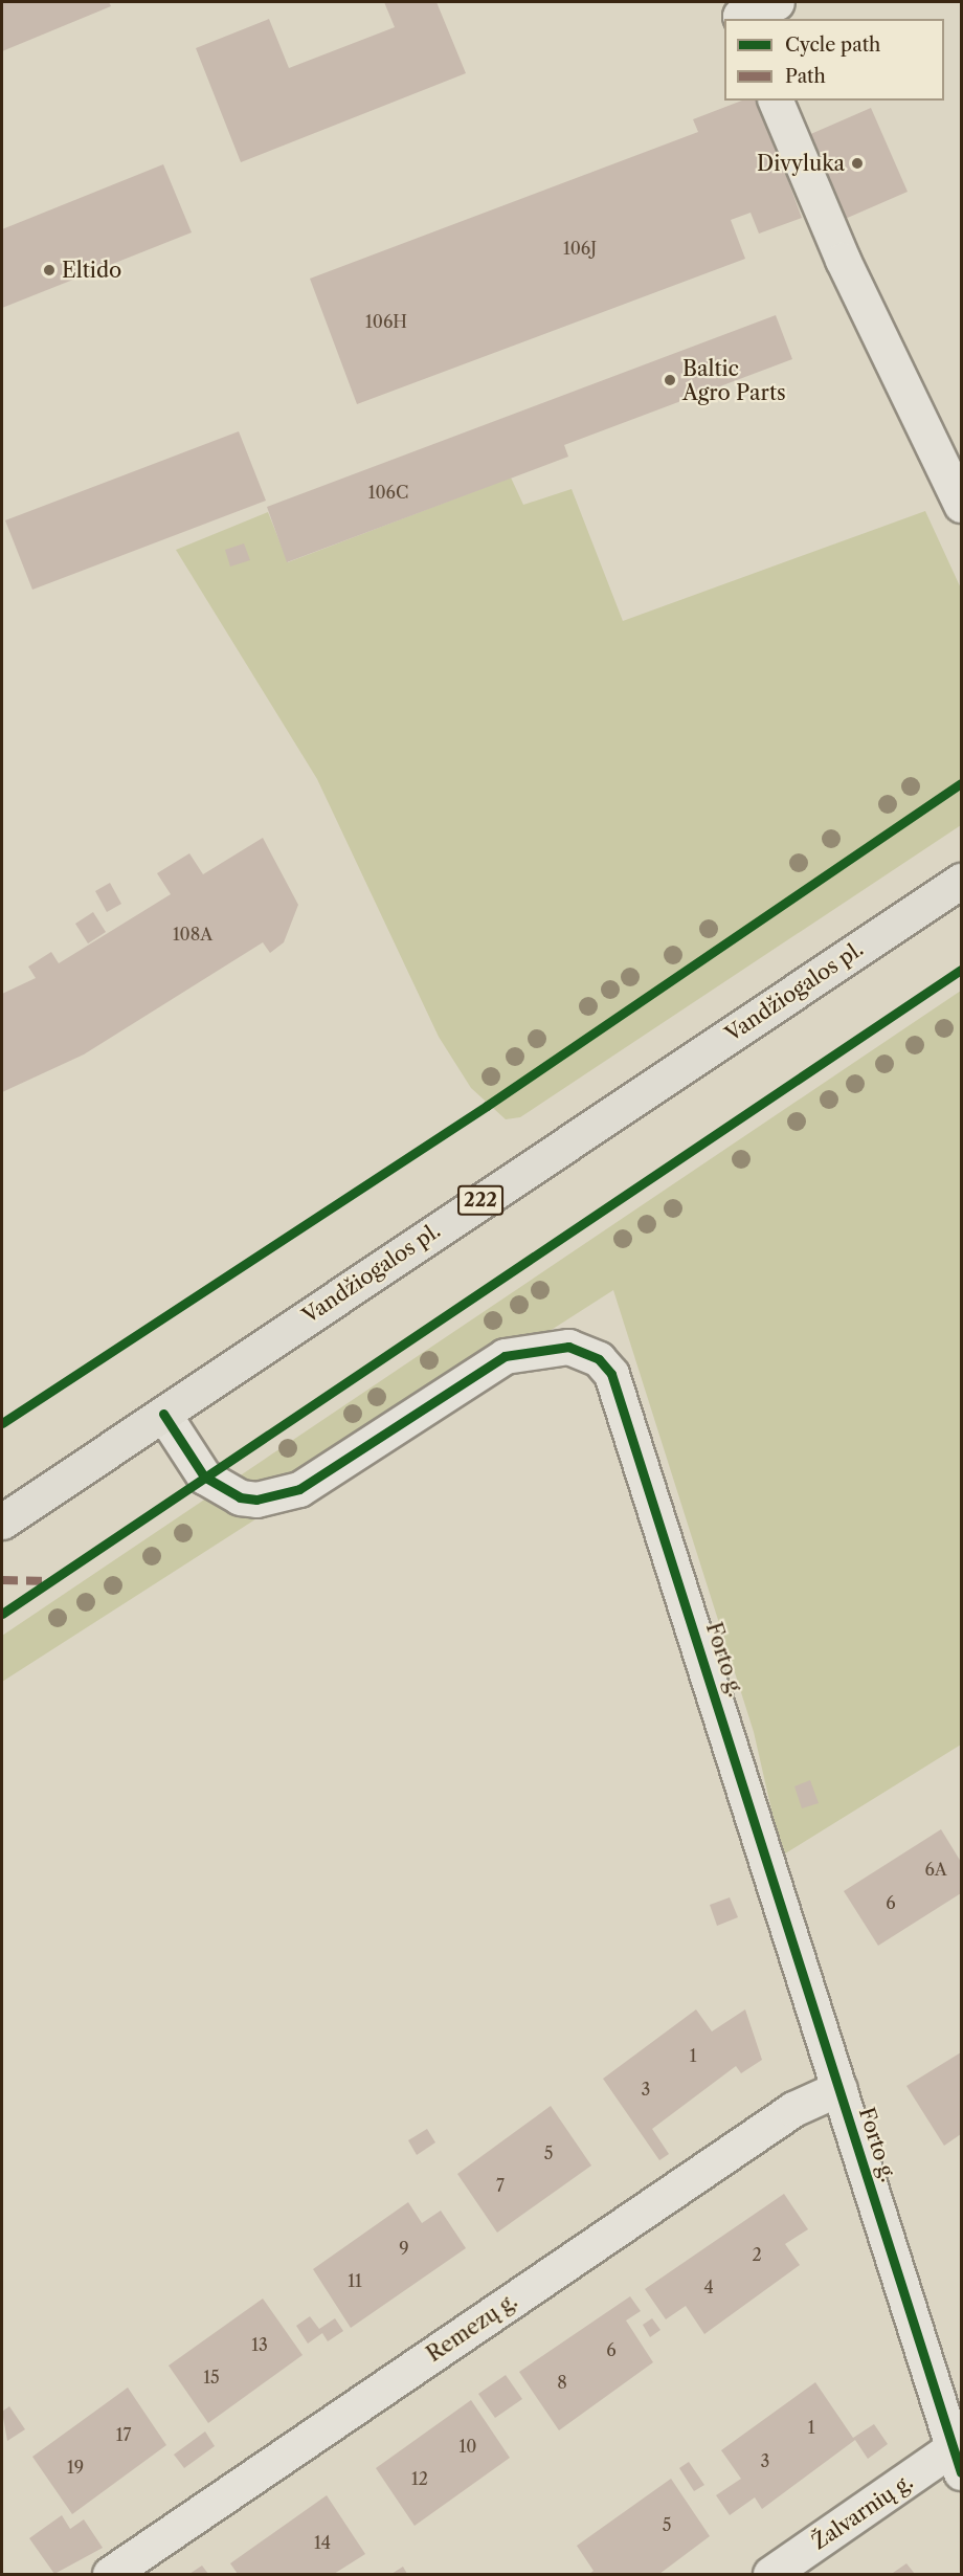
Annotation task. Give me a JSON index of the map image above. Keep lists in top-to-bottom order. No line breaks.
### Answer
{"streets":{"main road":["Vandžiogalos pl.","222"],"street":["Forto g.","Remezų g.","Žalvarnių g."]},"crossings":[["Vandžiogalos pl.","Forto g."],["Forto g.","Remezų g."],["Forto g.","Žalvarnių g."]],"places":["Divyluka","Eltido","Baltic Agro Parts"],"house_numbers":["106J","106H","106C","108A","6A","6","1","3","5","7","9","2","11","4","13","6","15","8","1","17","10","3","19","12","5","14"],"legend":["Cycle path","Path"]}
